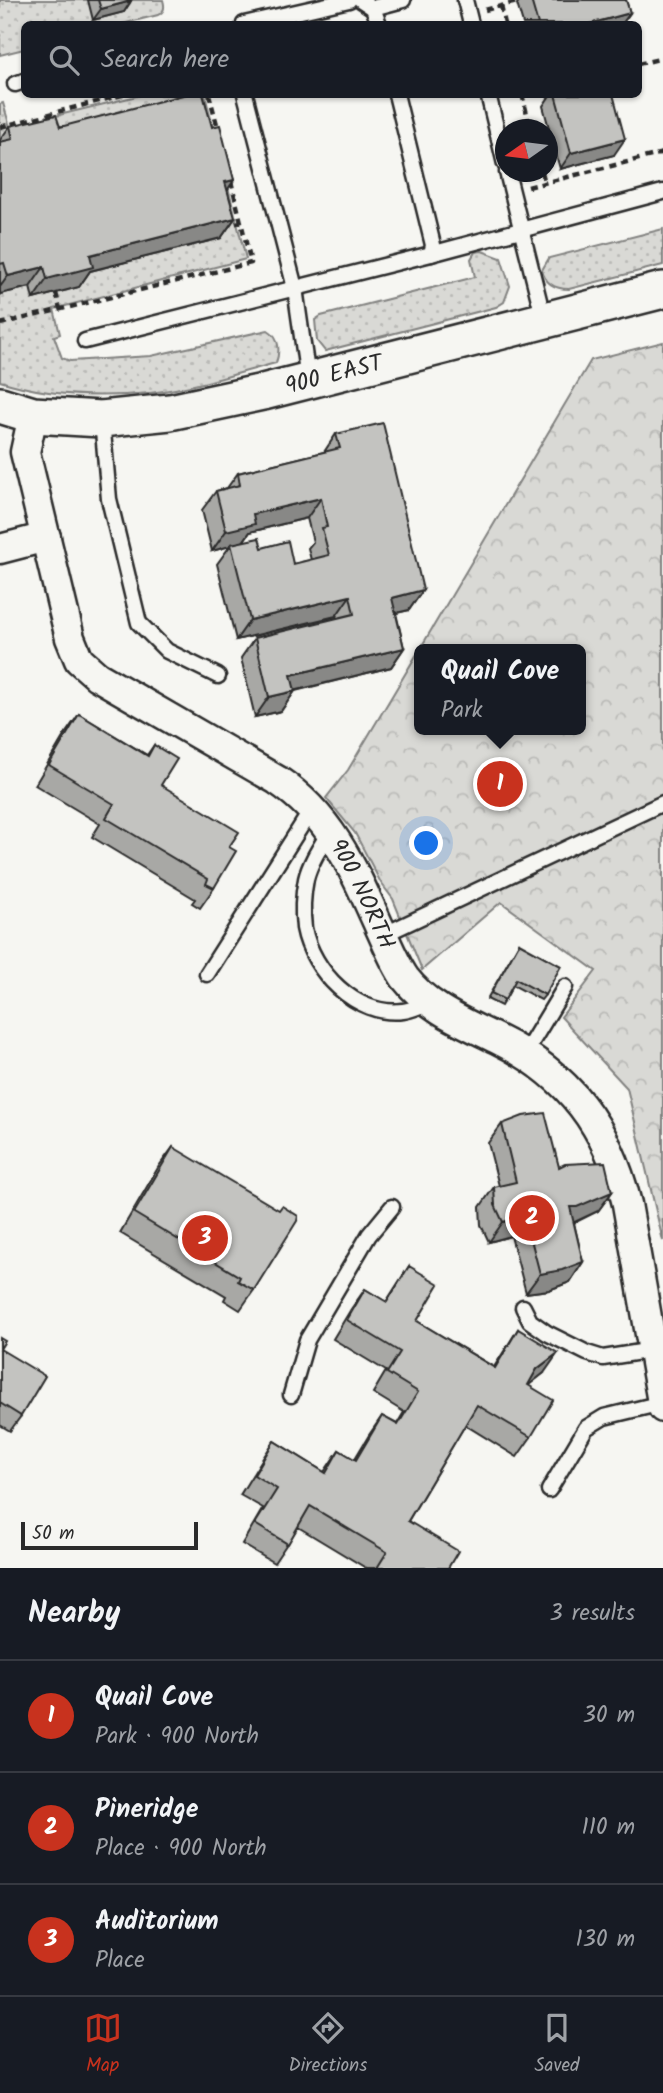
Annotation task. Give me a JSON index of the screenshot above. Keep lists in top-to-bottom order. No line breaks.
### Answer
{"streets":{"street":["900 EAST","900 NORTH"]},"crossings":[["900 EAST","900 NORTH"]],"scale_bar":"50 m","north":"left","page":{"search":"Search here","popup":["Quail Cove","Park"],"pins":["1","2","3"],"scale":"50 m","heading":["Nearby","3 results"],"list":[{"mark":"1","name":"Quail Cove","note":"Park · 900 North","value":"30 m"},{"mark":"2","name":"Pineridge","note":"Place · 900 North","value":"110 m"},{"mark":"3","name":"Auditorium","note":"Place","value":"130 m"}],"nav":["Map","Directions","Saved"]}}
